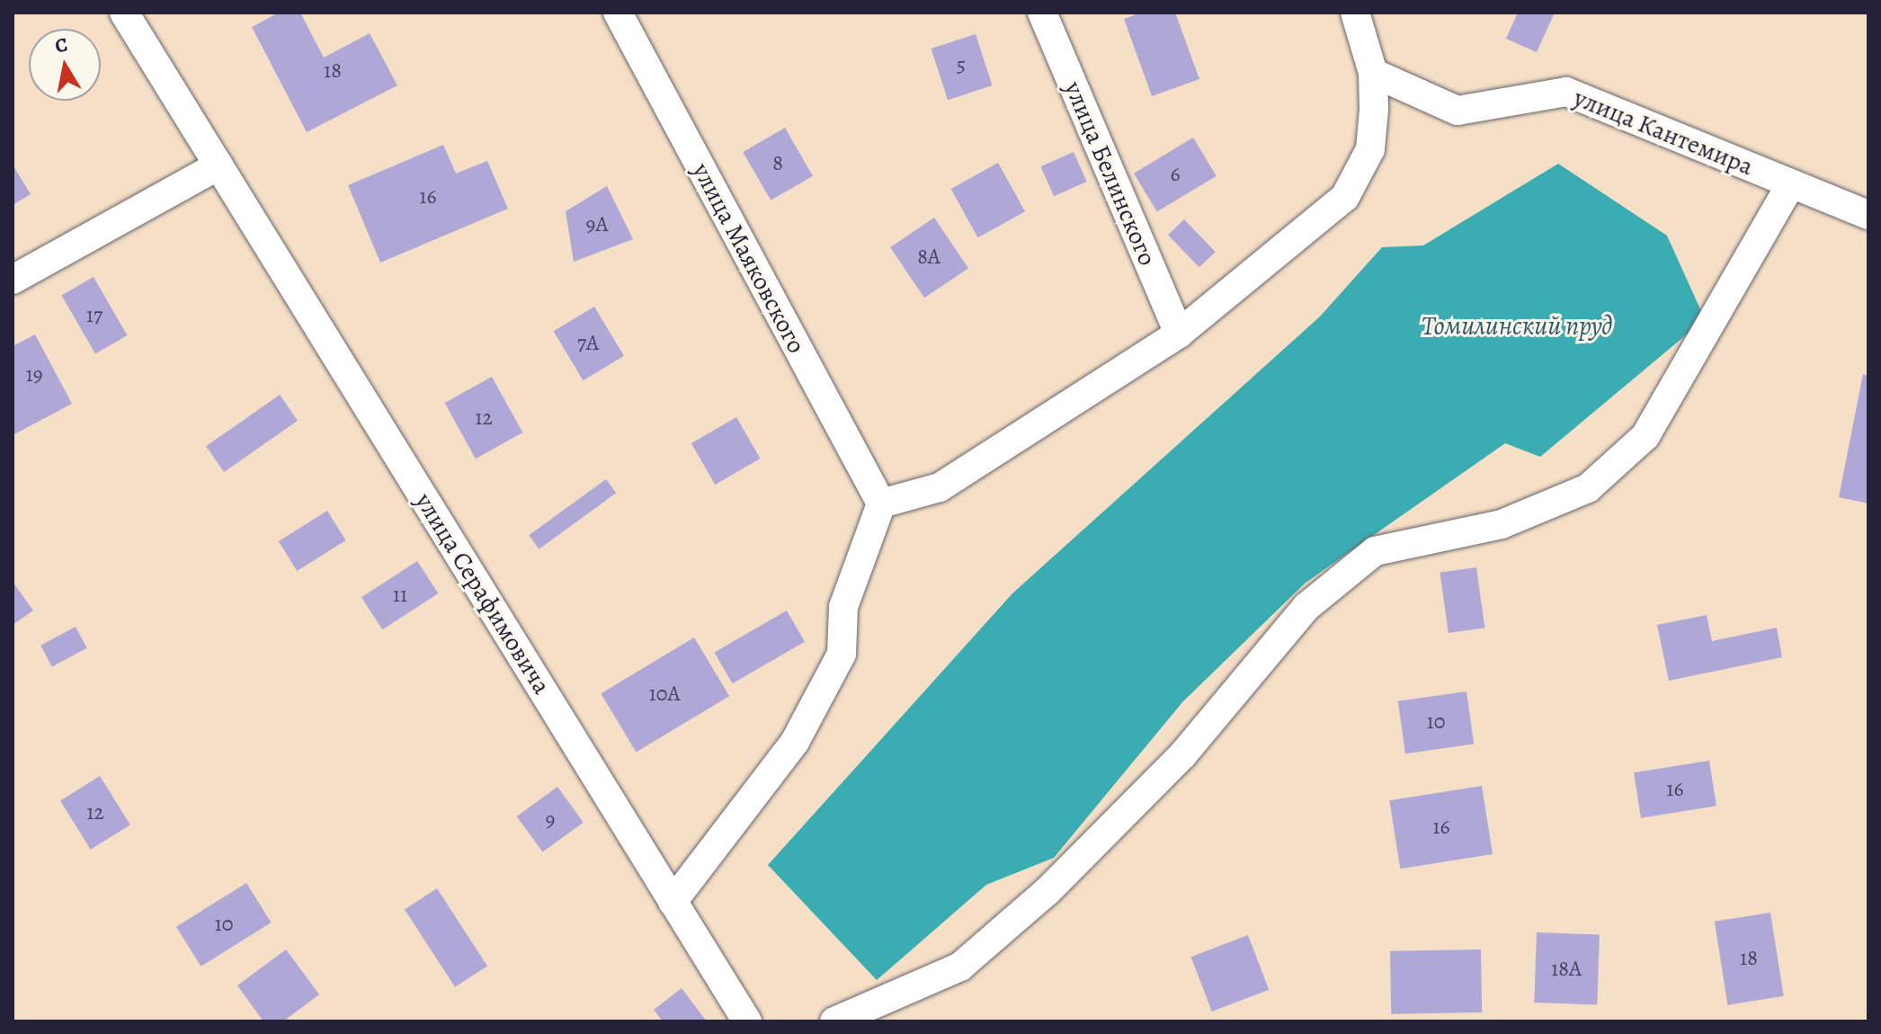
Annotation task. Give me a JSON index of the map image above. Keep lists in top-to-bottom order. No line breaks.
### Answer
{"streets":{"street":["улица Кантемира","улица Белинского","улица Маяковского","улица Серафимовича"]},"water":["Томилинский пруд"],"house_numbers":["5","18","8","6","16","9А","8А","17","7А","19","12","11","10А","10","16","12","9","16","10","18","18А"],"north":"top"}
